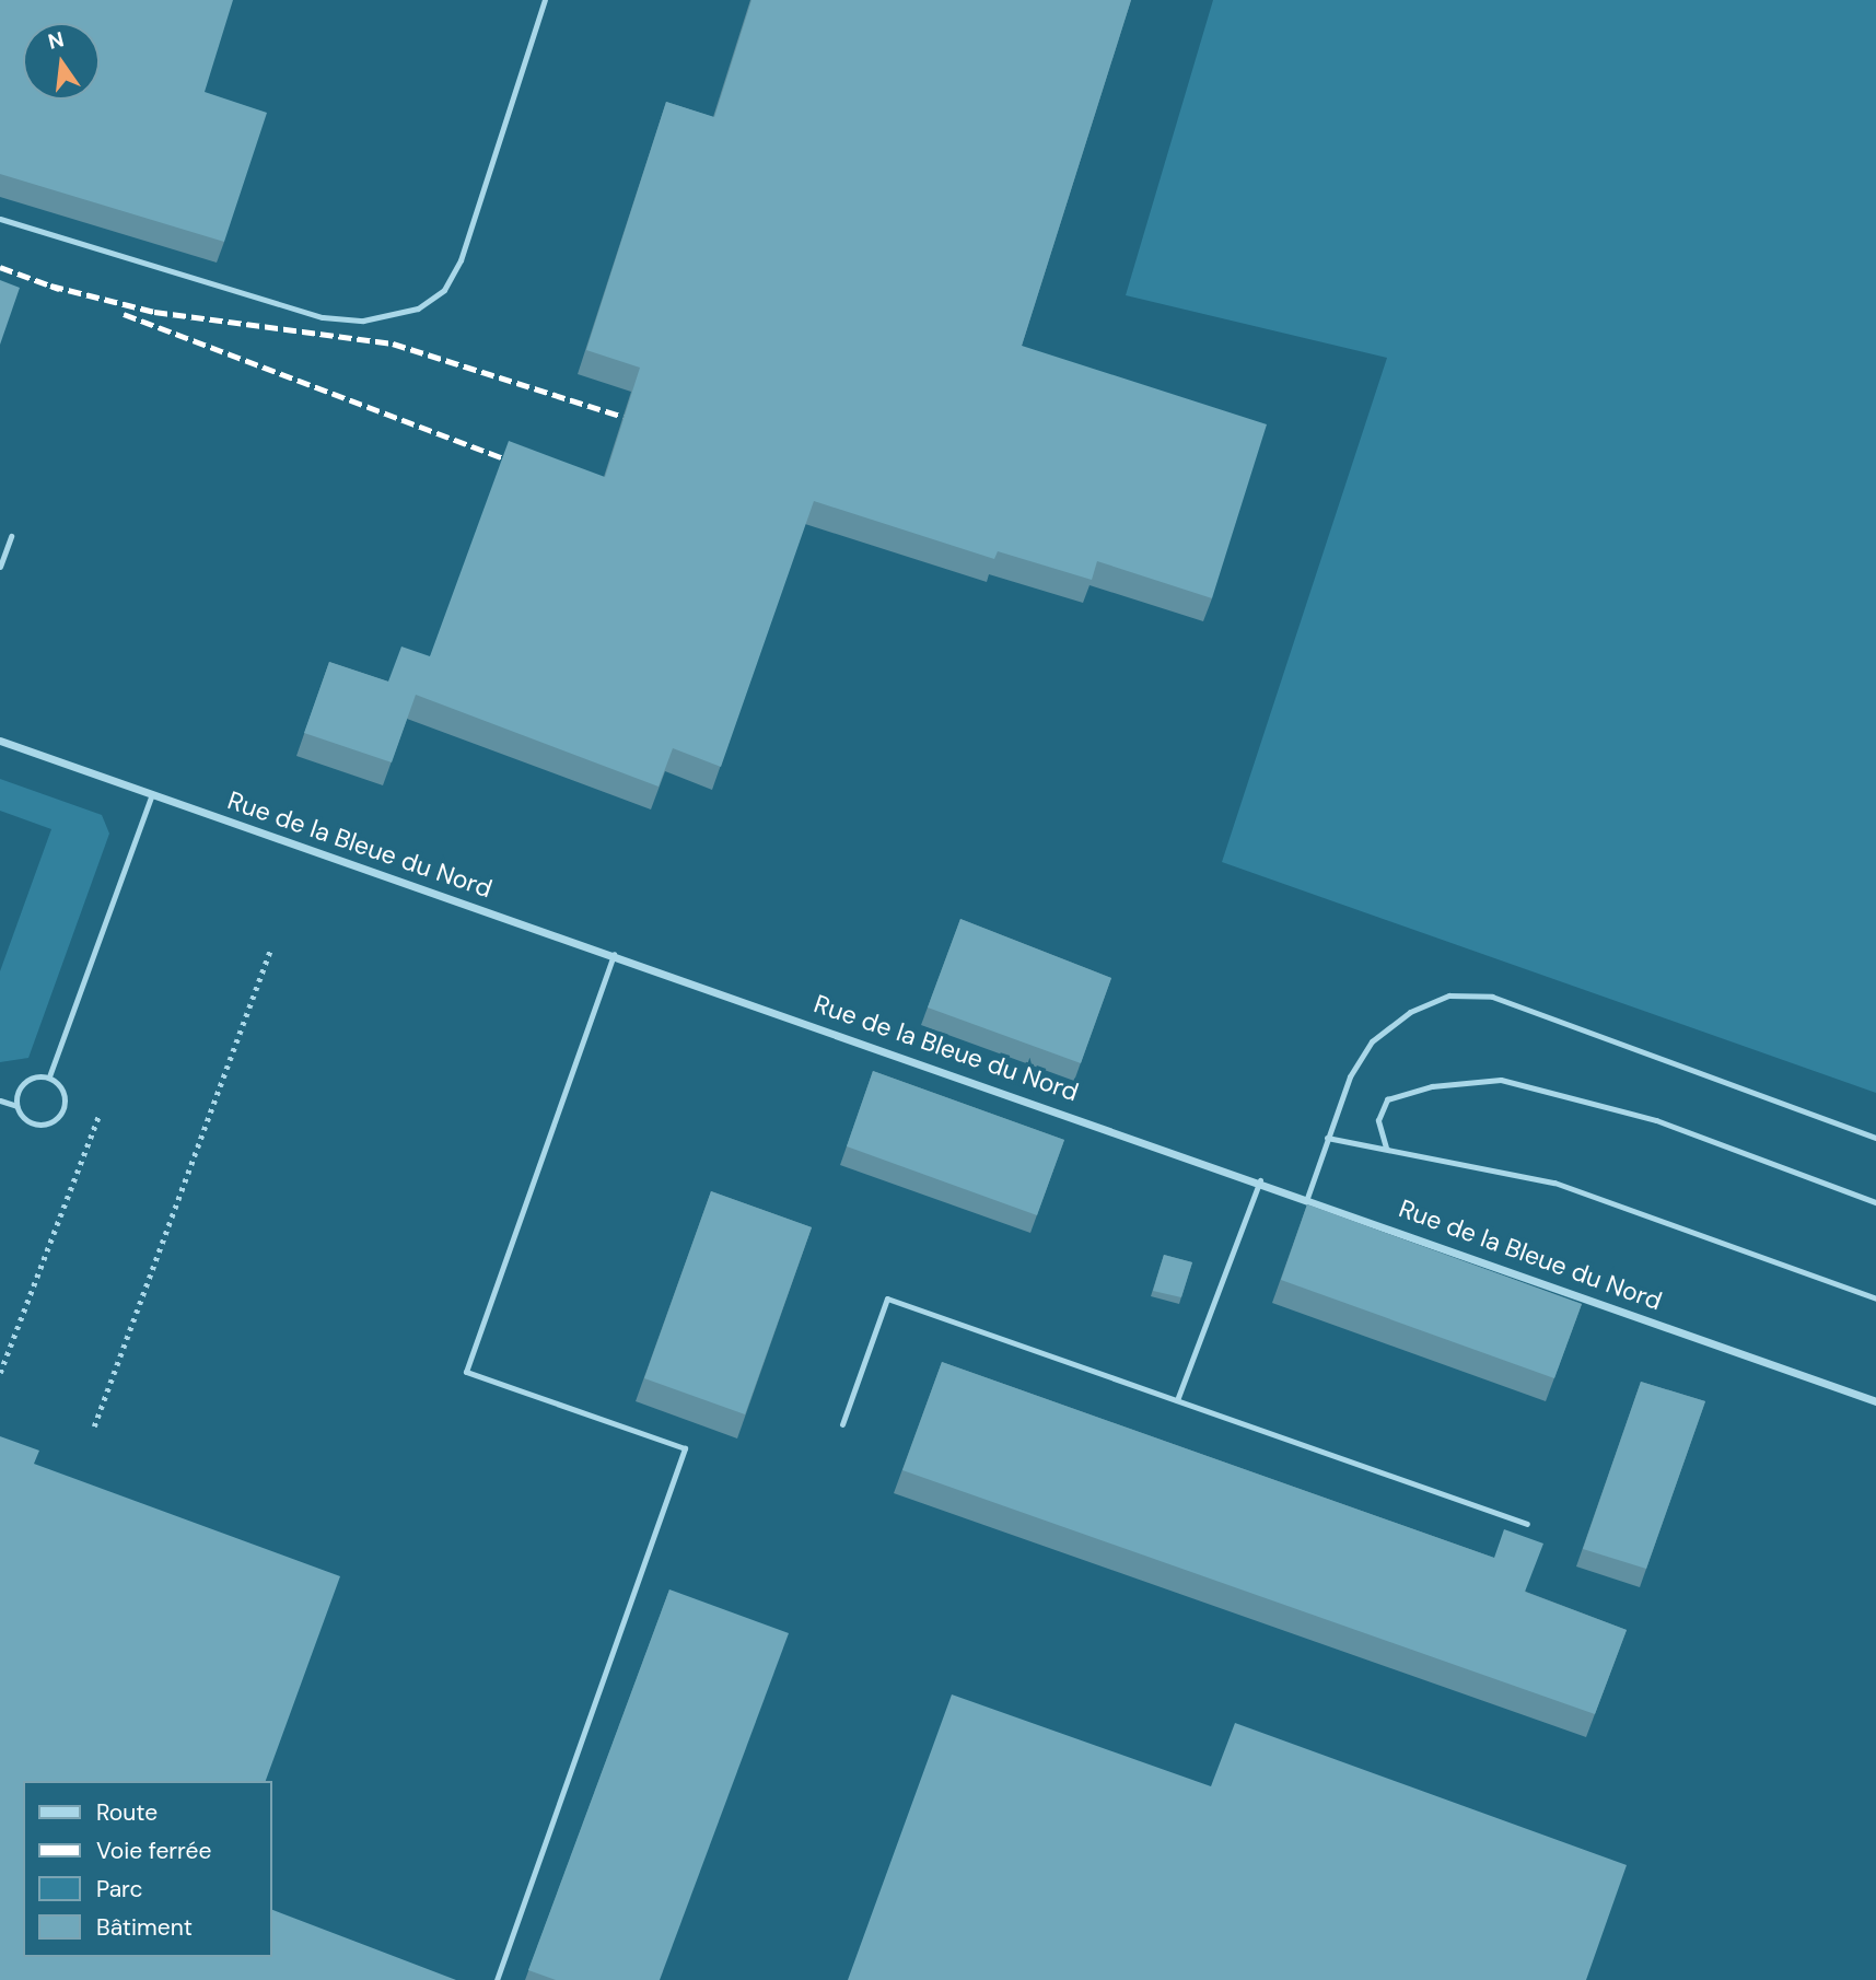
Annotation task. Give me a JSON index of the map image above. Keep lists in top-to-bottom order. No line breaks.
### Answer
{"streets":{"street":["Rue de la Bleue du Nord"]},"legend":["Route","Voie ferrée","Parc","Bâtiment"],"north":"top"}
